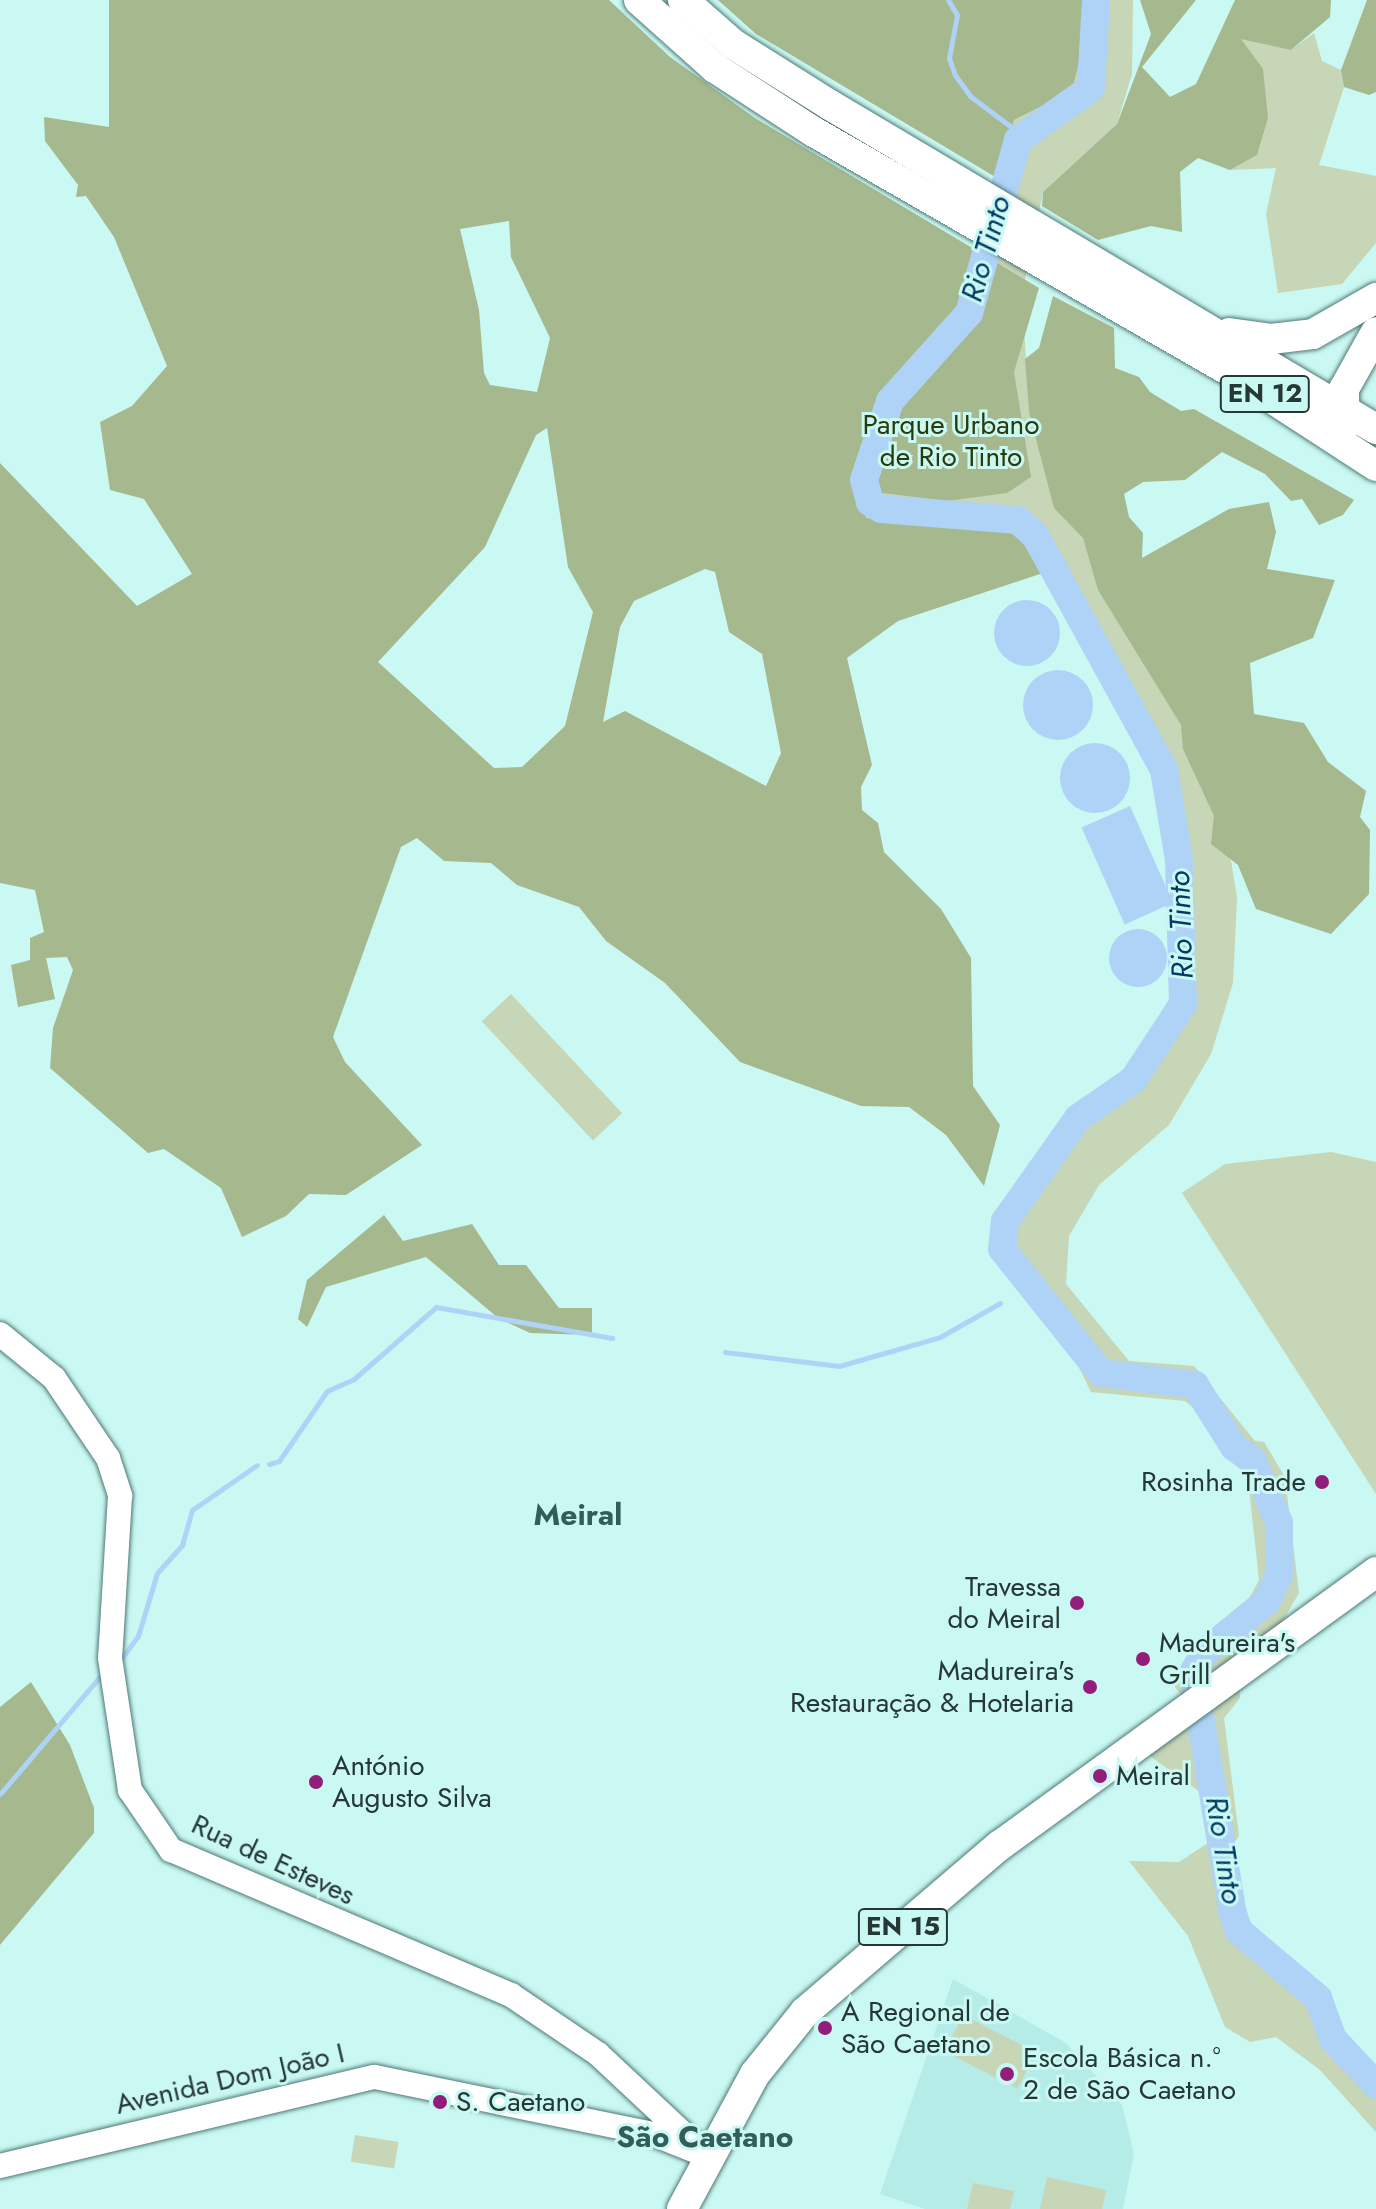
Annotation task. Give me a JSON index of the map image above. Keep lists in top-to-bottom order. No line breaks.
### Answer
{"streets":{"main road":["EN 12","EN 15"],"street":["Rua de Esteves","Avenida Dom João I"]},"crossings":[["Rua de Esteves","EN 15"],["Rua de Esteves","Avenida Dom João I"],["EN 15","Avenida Dom João I"]],"districts":["Meiral","São Caetano"],"water":["Rio Tinto"],"parks":["Parque Urbano de Rio Tinto"],"places":["Rosinha Trade","Travessa do Meiral","Madureira's Grill","Madureira's Restauração & Hotelaria","Meiral","António Augusto Silva","A Regional de São Caetano","Escola Básica n.º 2 de São Caetano","S. Caetano"]}
